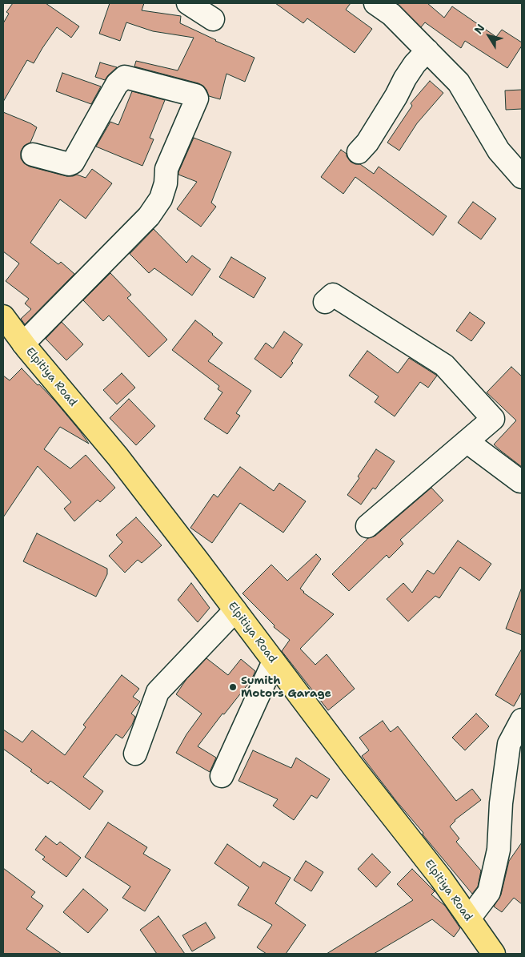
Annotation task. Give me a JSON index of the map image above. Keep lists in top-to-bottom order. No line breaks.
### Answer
{"streets":{"main road":["Elpitiya Road"]},"places":["Sumith Motors Garage"],"north":"top left"}
